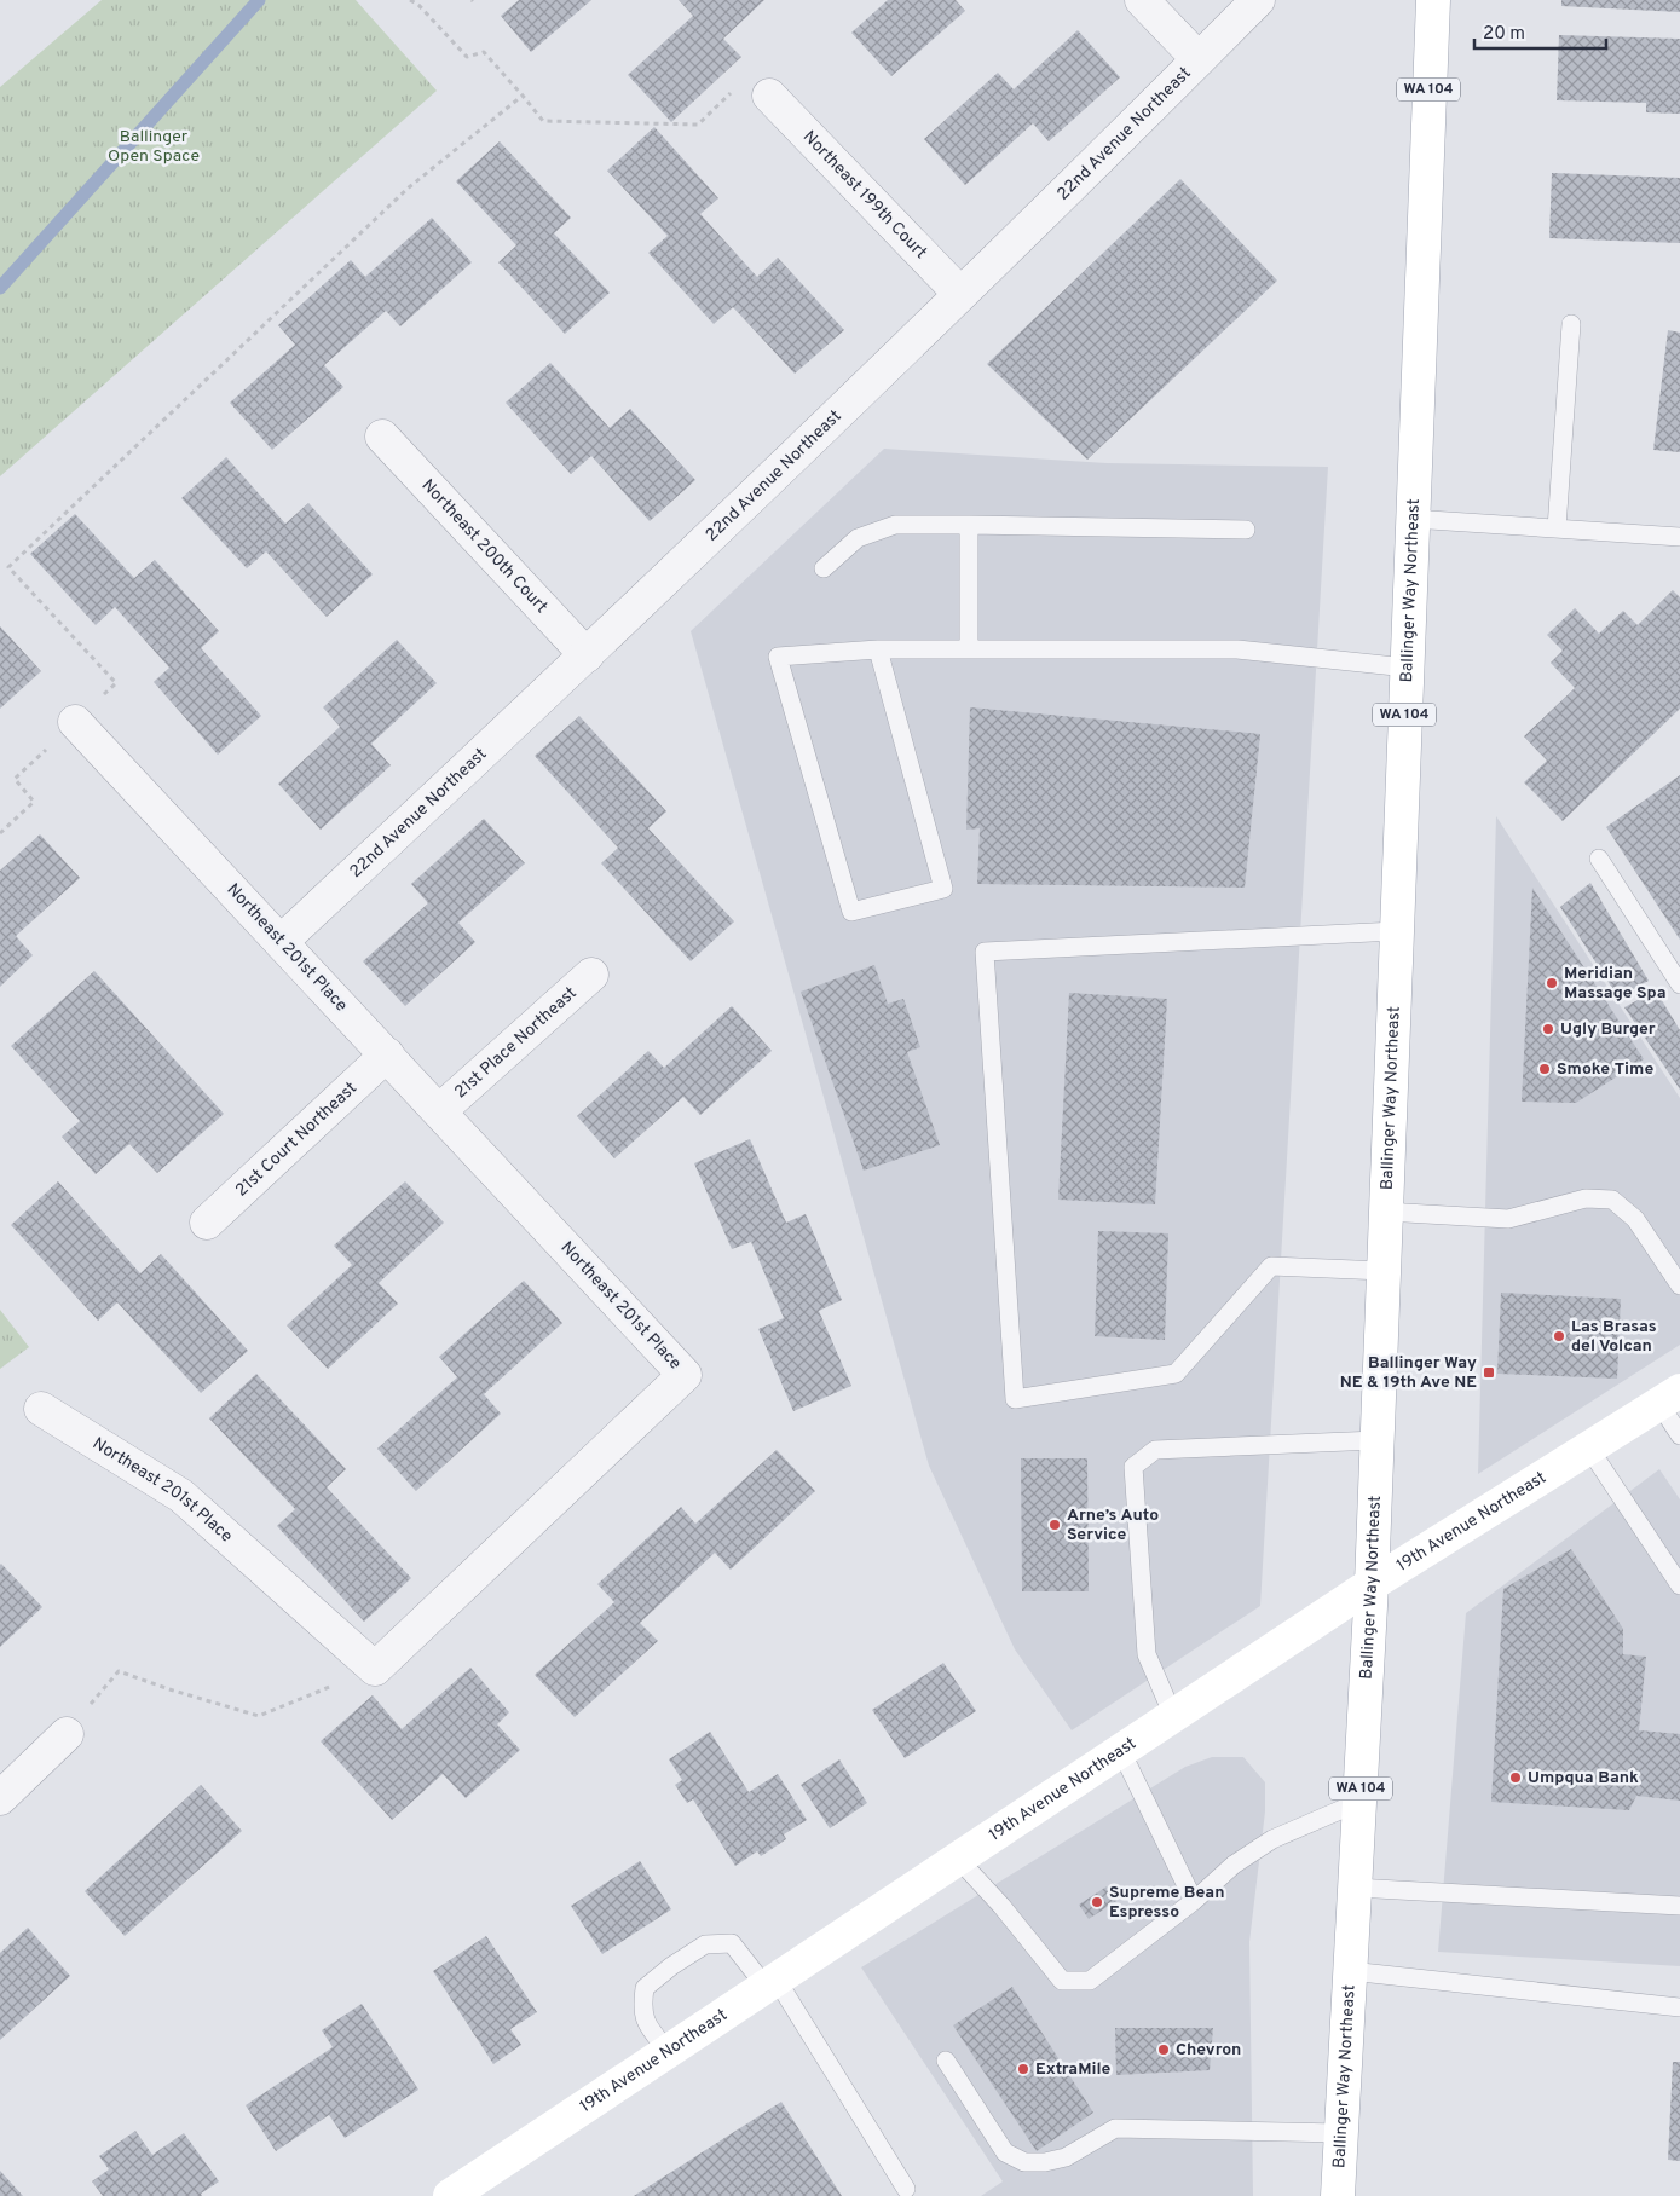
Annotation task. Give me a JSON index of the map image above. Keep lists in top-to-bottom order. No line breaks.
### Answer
{"streets":{"main road":["WA 104","Ballinger Way Northeast","19th Avenue Northeast"],"street":["22nd Avenue Northeast","Northeast 199th Court","Northeast 200th Court","Northeast 201st Place","21st Place Northeast","21st Court Northeast"]},"crossings":[["22nd Avenue Northeast","Northeast 199th Court"],["22nd Avenue Northeast","Northeast 200th Court"],["22nd Avenue Northeast","Northeast 201st Place"],["Ballinger Way Northeast","19th Avenue Northeast"],["Northeast 201st Place","21st Place Northeast"],["Northeast 201st Place","21st Court Northeast"]],"parks":["Ballinger Open Space"],"places":{"other":["Meridian Massage Spa","Ugly Burger","Smoke Time","Las Brasas del Volcan","Arne’s Auto Service","Umpqua Bank","Supreme Bean Espresso","Chevron","ExtraMile"],"transit":["Ballinger Way NE & 19th Ave NE"]},"scale_bar":"20 m"}
